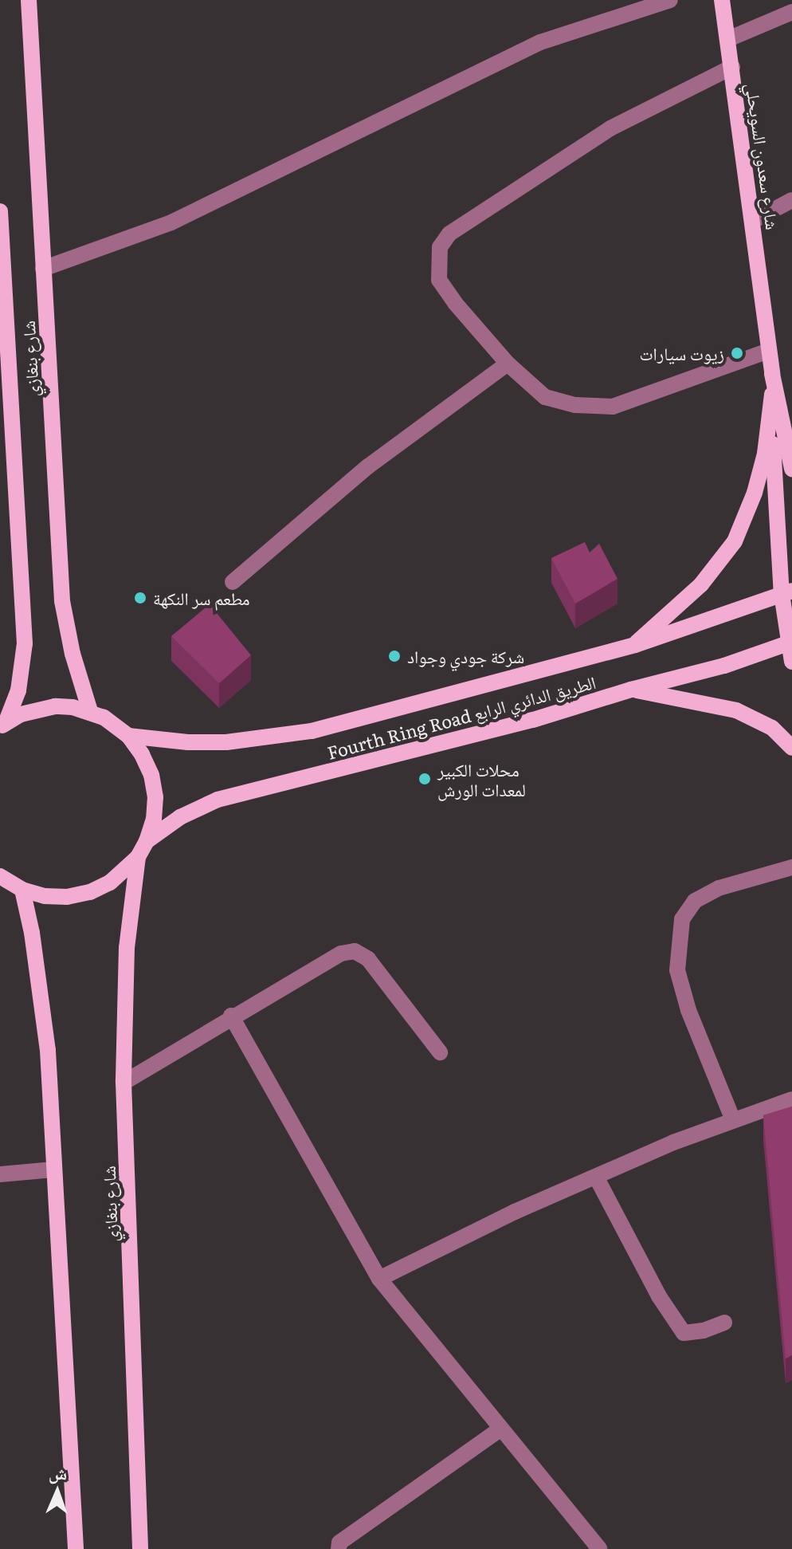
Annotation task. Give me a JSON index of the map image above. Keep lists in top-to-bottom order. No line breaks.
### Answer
{"streets":{"main road":["شارع سعدون السويحلي","شارع بنغازي","Fourth Ring Road الطريق الدائري الرابع"]},"places":["زيوت سيارات","مطعم سر النكهة","شركة جودي وجواد","محلات الكبير لمعدات الورش"],"north":"top"}
